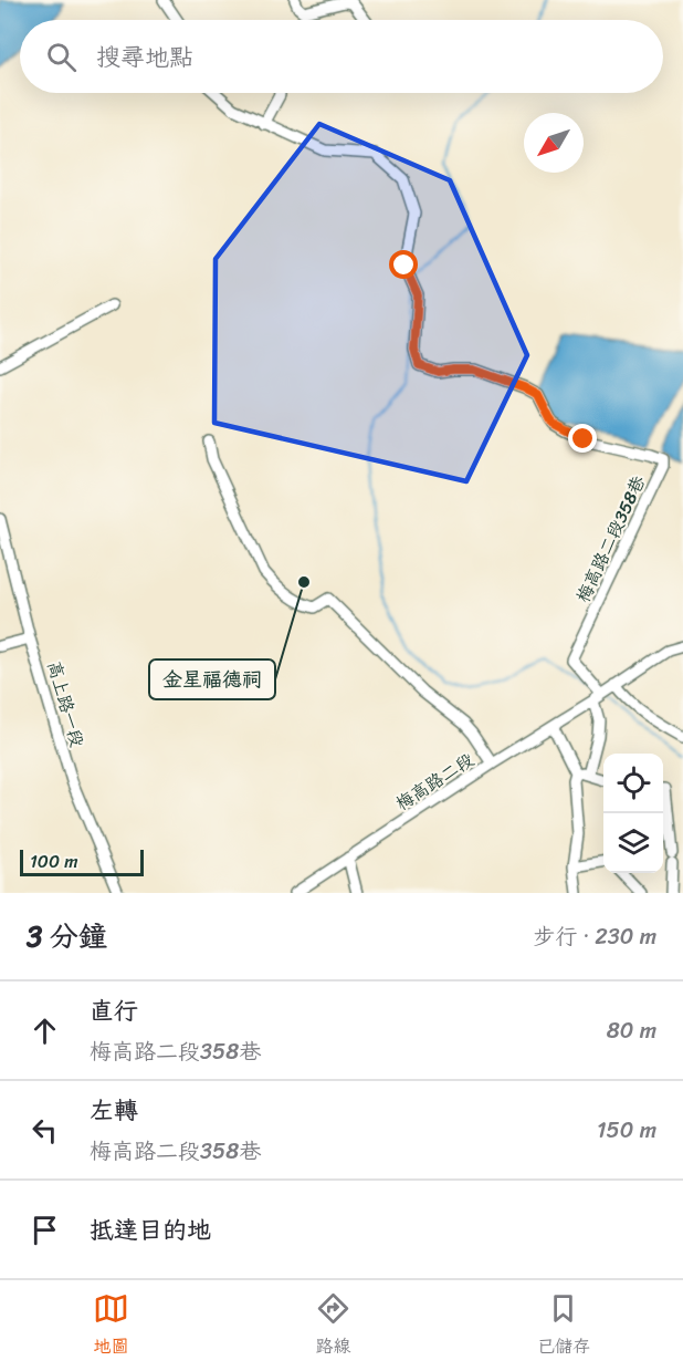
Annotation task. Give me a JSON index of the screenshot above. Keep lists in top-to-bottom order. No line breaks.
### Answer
{"streets":{"street":["梅高路二段358巷","高上路一段","梅高路二段"]},"crossings":[["梅高路二段358巷","梅高路二段"]],"places":["金星福德祠"],"scale_bar":"100 m","north":"bottom left","page":{"search":"搜尋地點","scale":"100 m","heading":["3 分鐘","步行 · 230 m"],"list":[["直行","梅高路二段358巷","80 m"],["左轉","梅高路二段358巷","150 m"],"抵達目的地"],"nav":["地圖","路線","已儲存"]}}
